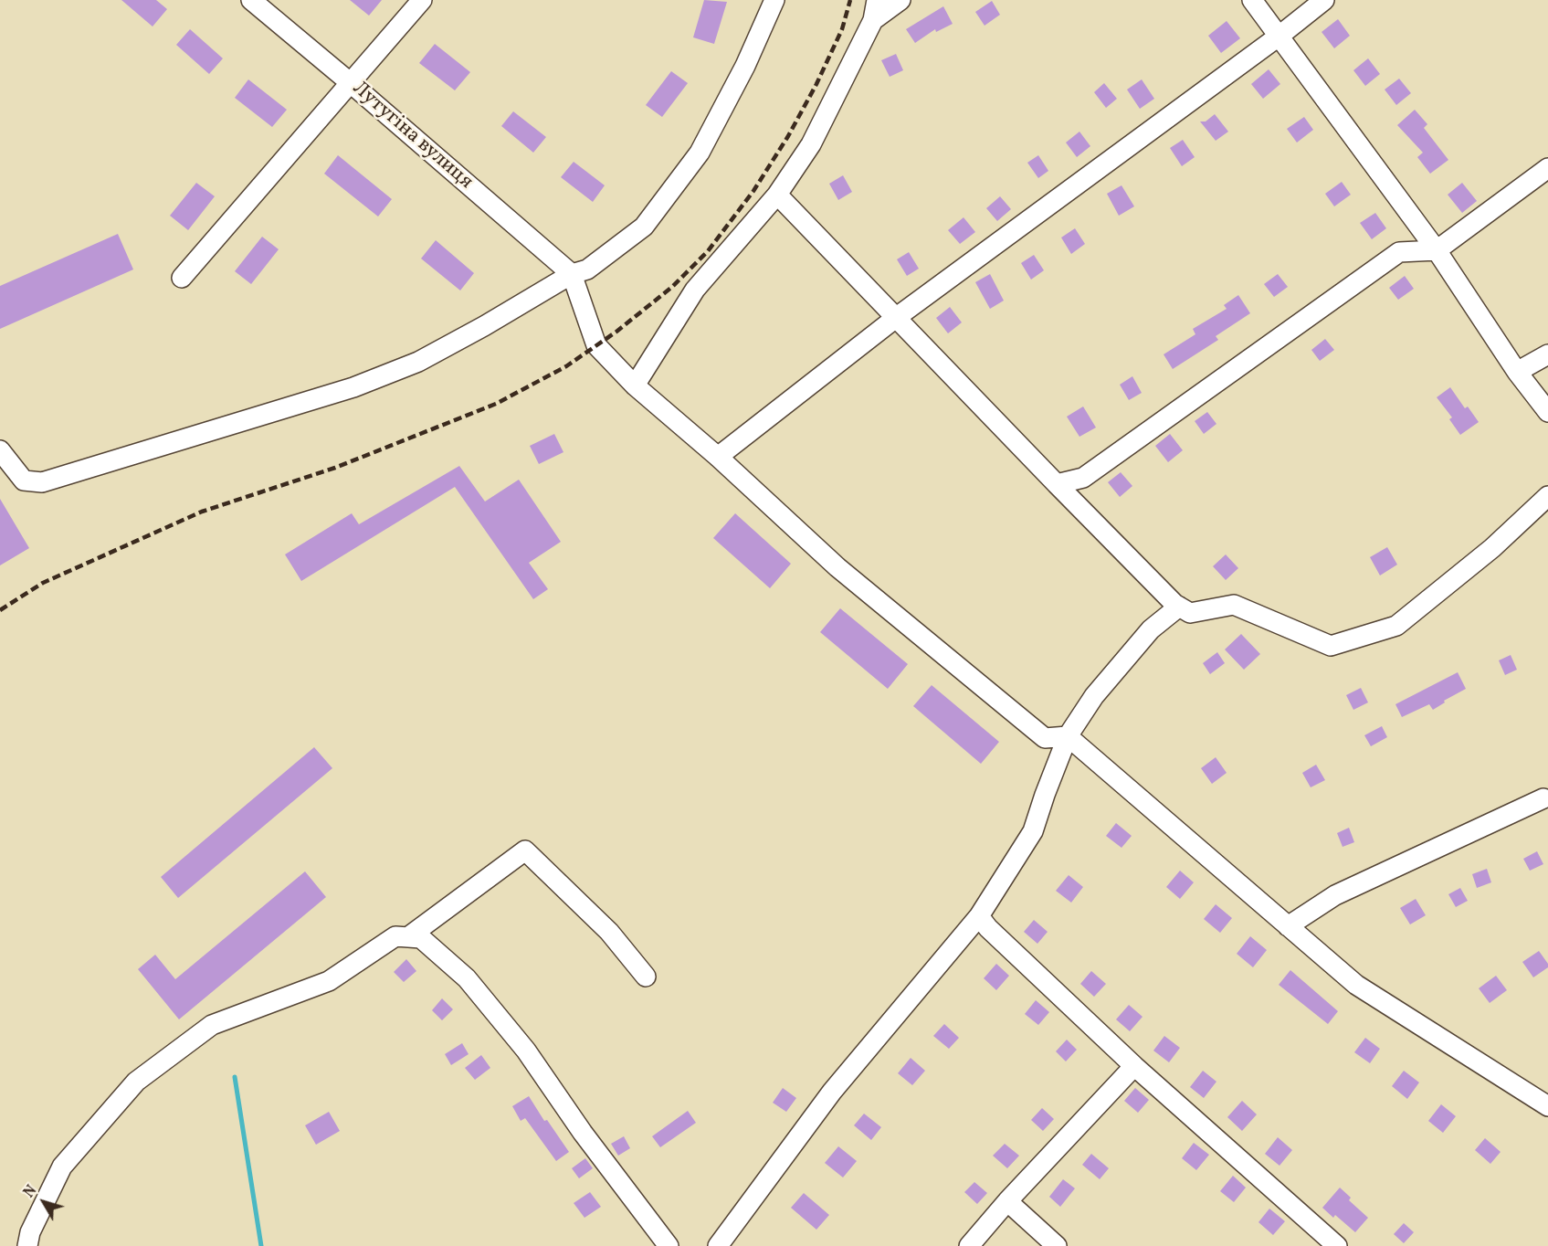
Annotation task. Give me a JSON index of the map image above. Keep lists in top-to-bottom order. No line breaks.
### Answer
{"streets":{"street":["Лутугіна вулиця"]},"north":"top left"}
